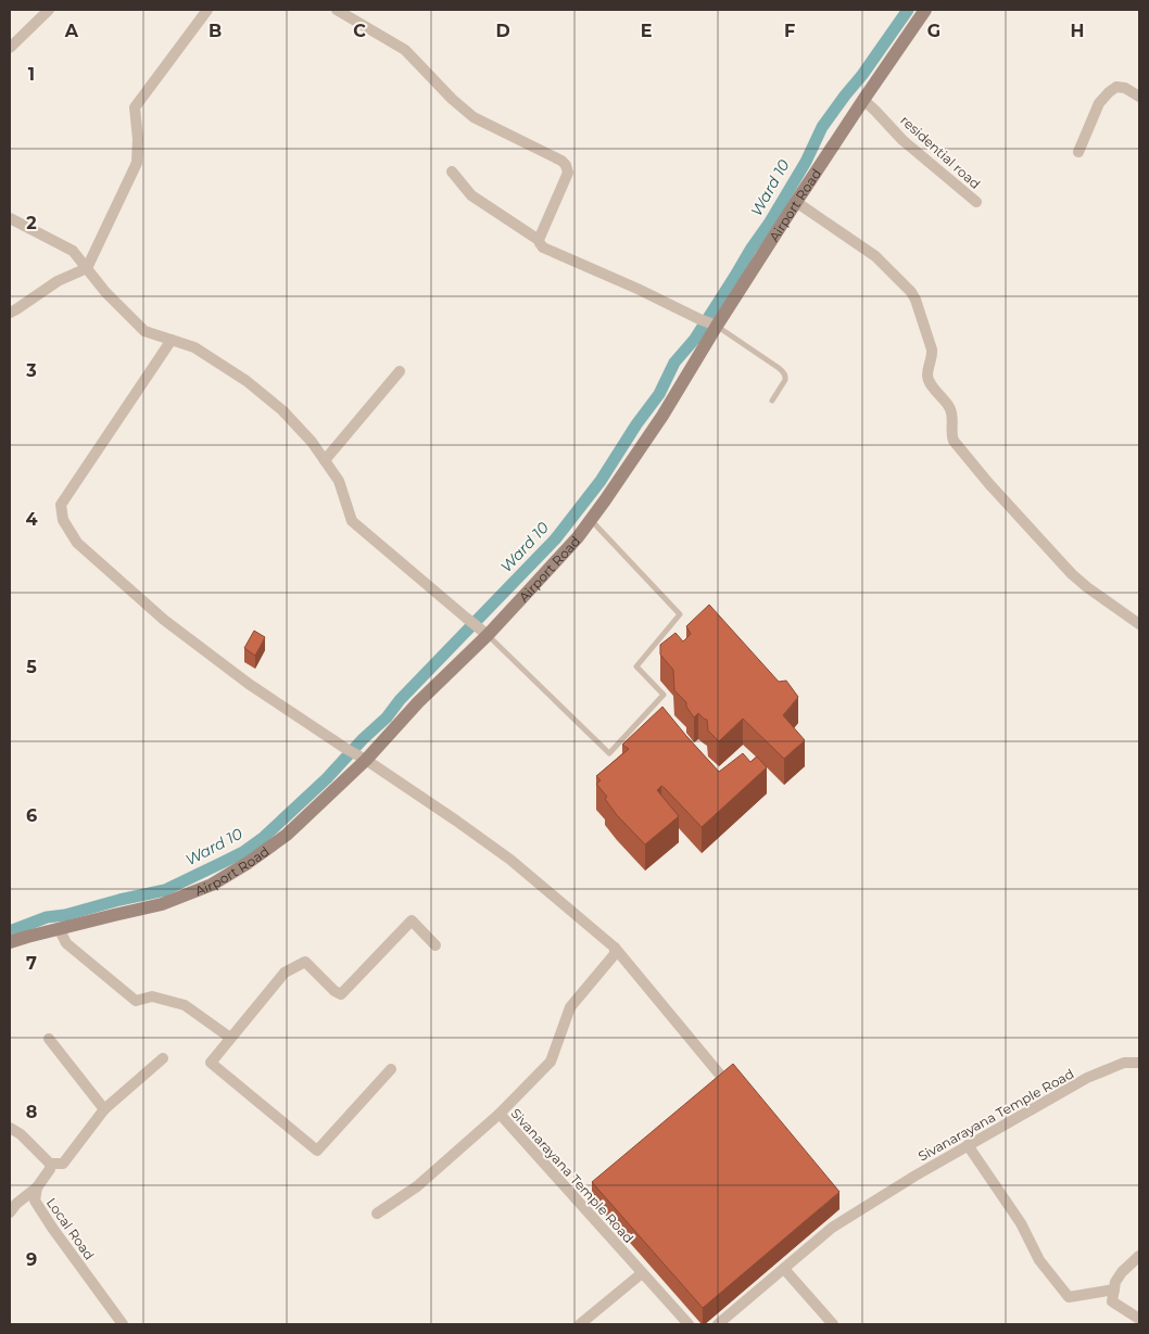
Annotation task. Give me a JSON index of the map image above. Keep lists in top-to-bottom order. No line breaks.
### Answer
{"streets":{"main road":["Airport Road"],"street":["residential road","Sivanarayana Temple Road","Local Road"]},"crossings":[["residential road","Airport Road"]],"water":["Ward 10"],"grid":{"columns":["A","B","C","D","E","F","G","H"],"rows":["1","2","3","4","5","6","7","8","9"]}}
